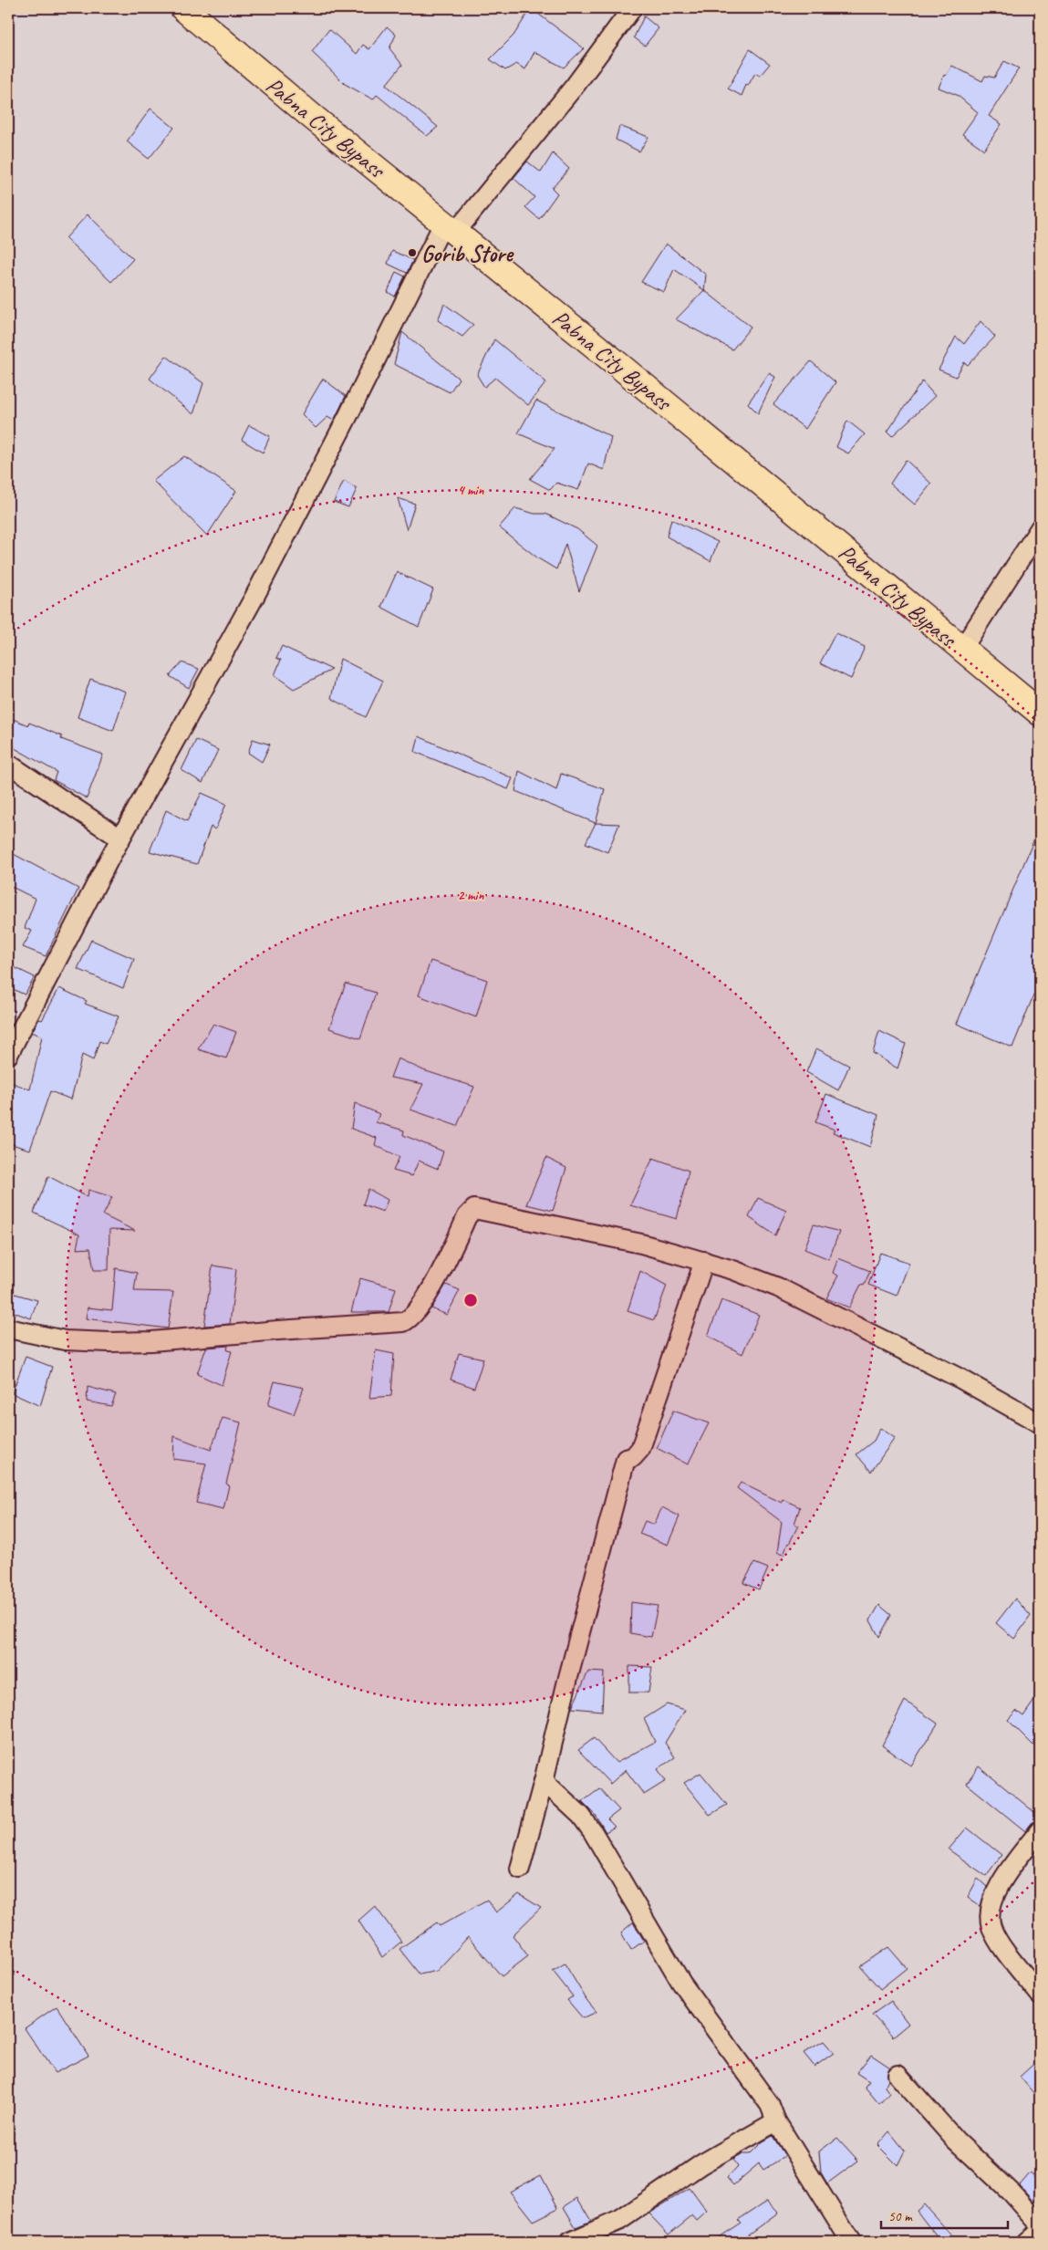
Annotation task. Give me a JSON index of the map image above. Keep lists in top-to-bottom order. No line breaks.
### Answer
{"streets":{"highway":["Pabna City Bypass"]},"places":["Gorib Store"],"scale_bar":"50 m","rings":["4 min","2 min"]}
